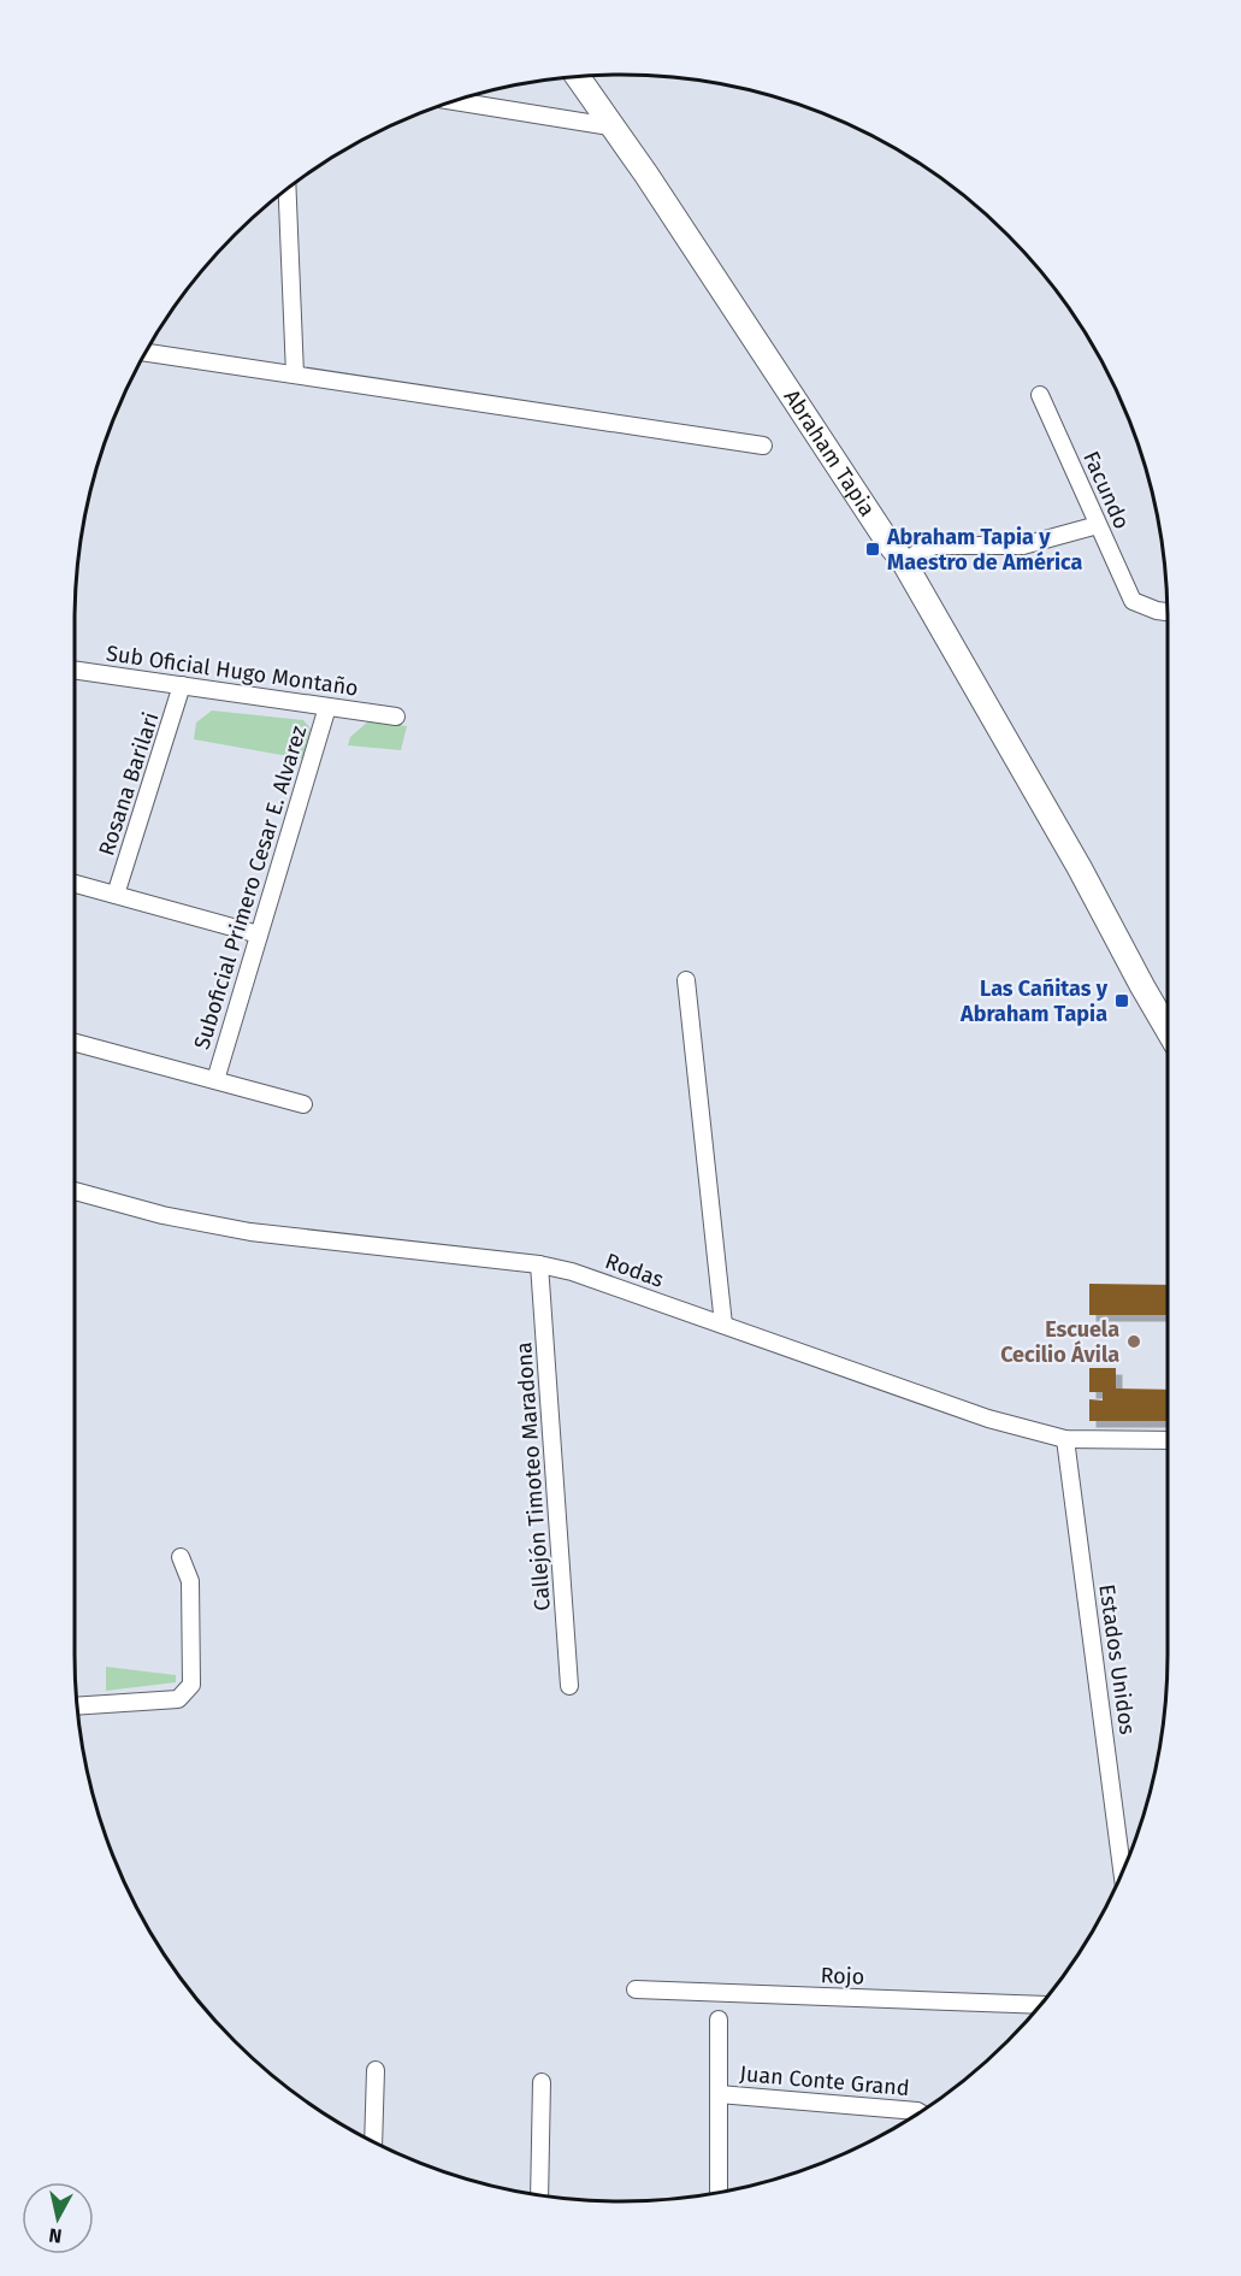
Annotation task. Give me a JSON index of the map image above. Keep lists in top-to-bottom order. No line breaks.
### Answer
{"streets":{"street":["Abraham Tapia","Facundo","Sub Oficial Hugo Montaño","Rosana Barilari","Suboficial Primero Cesar E. Alvarez","Rodas","Callejón Timoteo Maradona","Estados Unidos","Rojo","Juan Conte Grand"]},"crossings":[["Sub Oficial Hugo Montaño","Rosana Barilari"],["Sub Oficial Hugo Montaño","Suboficial Primero Cesar E. Alvarez"],["Rodas","Callejón Timoteo Maradona"],["Rodas","Estados Unidos"]],"places":{"transit":["Abraham Tapia y Maestro de América","Las Cañitas y Abraham Tapia"],"other":["Escuela Cecilio Ávila"]},"north":"bottom"}
